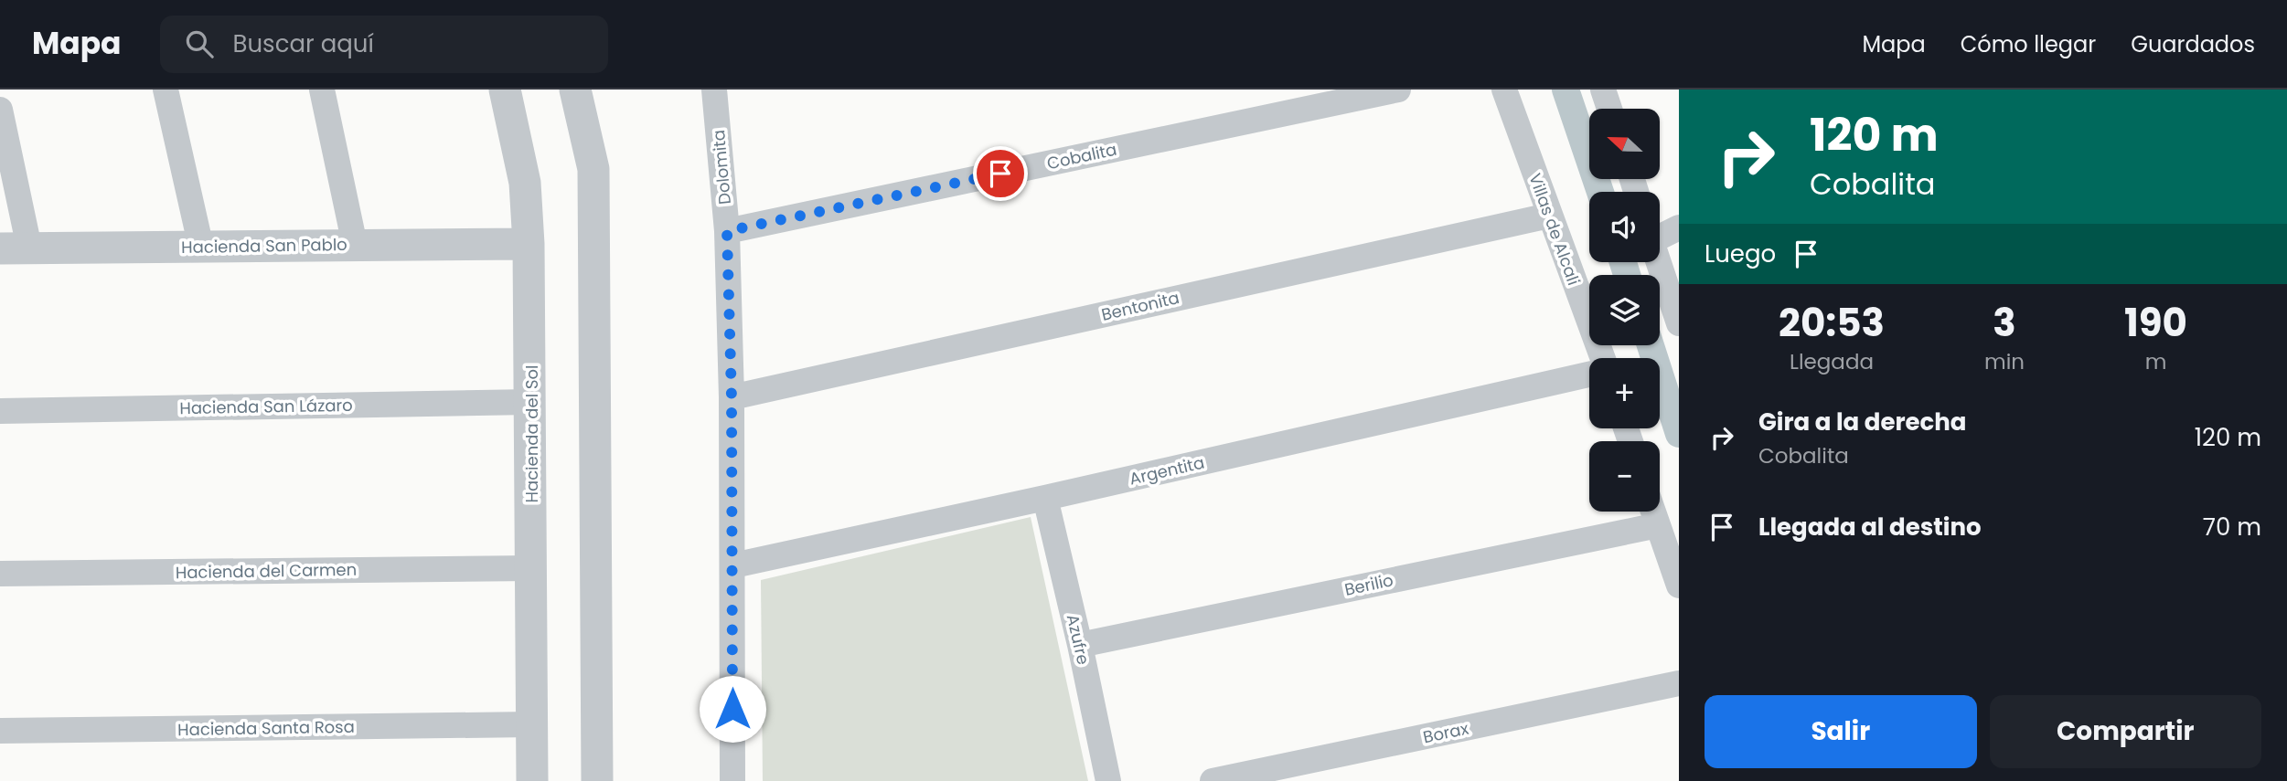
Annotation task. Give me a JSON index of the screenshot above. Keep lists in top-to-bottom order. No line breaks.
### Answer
{"streets":{"street":["Cobalita","Dolomita","Villas de Alcali","Hacienda San Pablo","Bentonita","Hacienda San Lázaro","Hacienda del Sol","Argentita","Hacienda del Carmen","Berilio","Azufre","Hacienda Santa Rosa","Borax"]},"crossings":[["Cobalita","Dolomita"],["Dolomita","Bentonita"],["Dolomita","Argentita"],["Villas de Alcali","Bentonita"],["Hacienda San Pablo","Hacienda del Sol"],["Hacienda San Lázaro","Hacienda del Sol"],["Hacienda del Sol","Hacienda del Carmen"],["Hacienda del Sol","Hacienda Santa Rosa"],["Argentita","Azufre"],["Berilio","Azufre"]],"north":"left","page":{"header":"Mapa","search":"Buscar aquí","nav":["Mapa","Cómo llegar","Guardados"],"turn":["120 m","Cobalita"],"map_buttons":["+","−"],"then":"Luego","eta":["20:53","Llegada","3","min","190","m"],"list":[{"name":"Gira a la derecha","note":"Cobalita","value":"120 m"},{"name":"Llegada al destino","value":"70 m"}],"buttons":["Salir","Compartir"]}}
